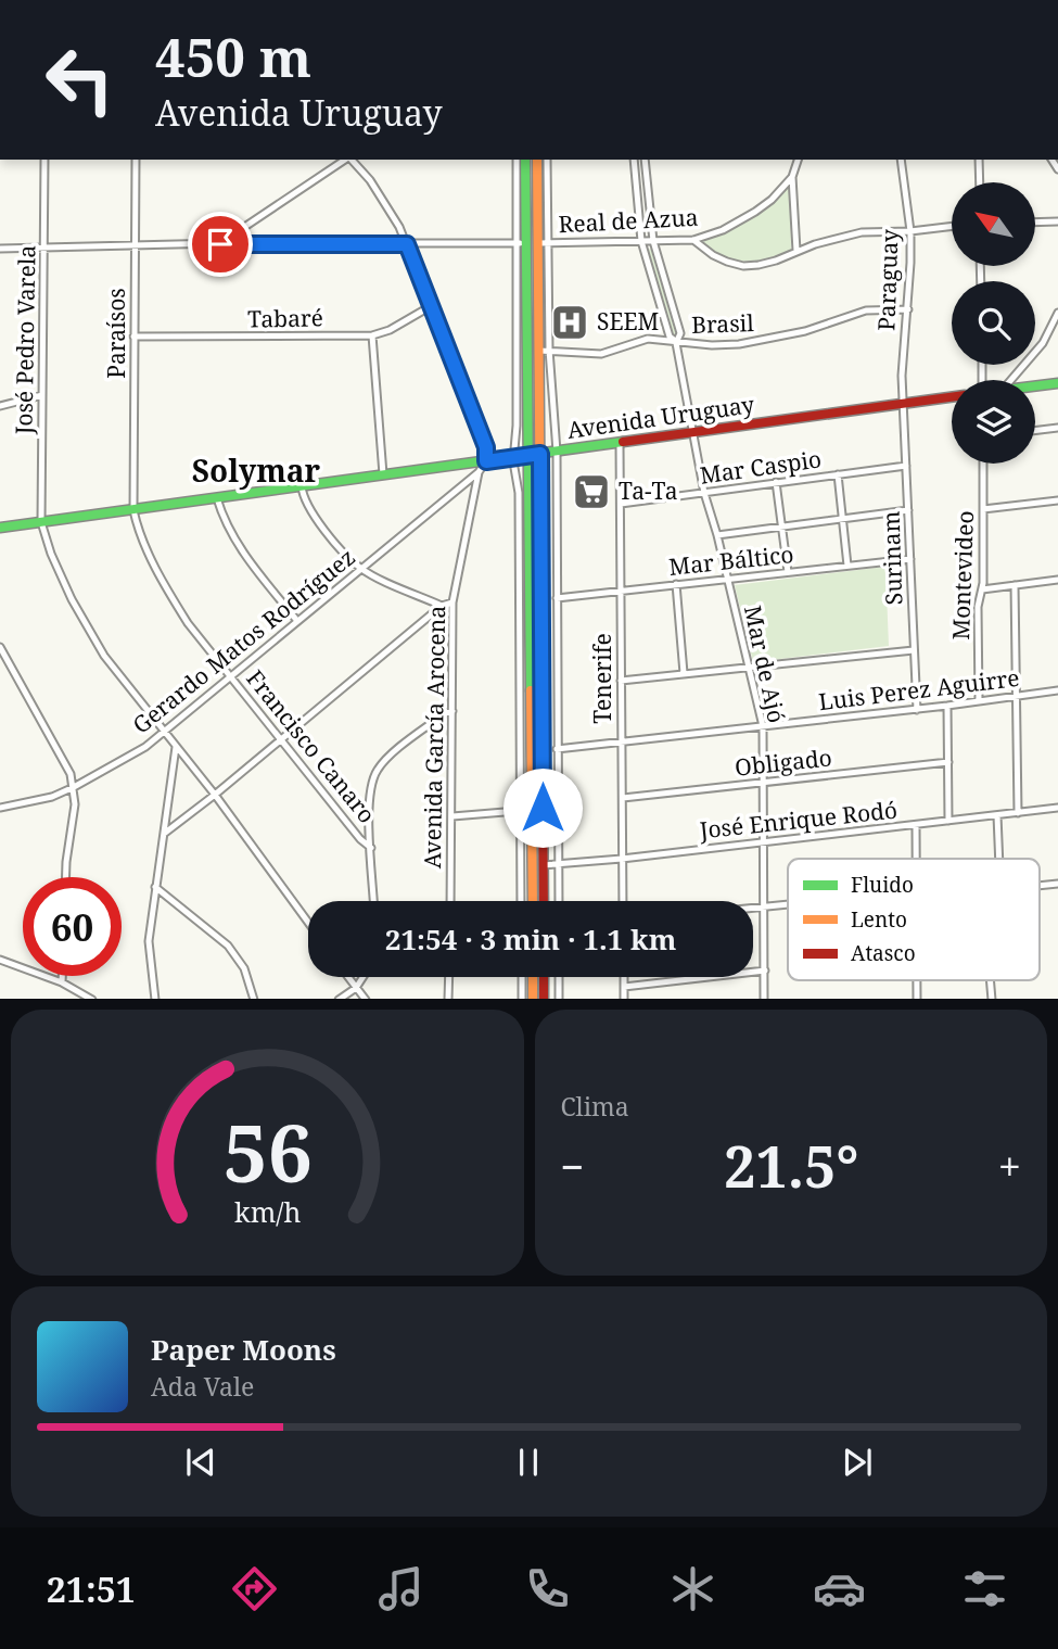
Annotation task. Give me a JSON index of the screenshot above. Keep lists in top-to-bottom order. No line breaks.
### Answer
{"streets":{"main road":["Avenida Uruguay"],"street":["Real de Azua","Paraguay","Tabaré","Brasil","Paraísos","José Pedro Varela","Mar Caspio","Surinam","Mar Báltico","Montevideo","Gerardo Matos Rodríguez","Mar de Ajó","Tenerife","Luis Perez Aguirre","Avenida García Arocena","Francisco Canaro","Obligado","José Enrique Rodó"]},"crossings":[["Paraguay","Brasil"],["Paraguay","Avenida Uruguay"],["Paraguay","Surinam"],["Tabaré","Paraísos"],["Brasil","Mar de Ajó"],["Paraísos","Avenida Uruguay"],["Paraísos","Francisco Canaro"],["José Pedro Varela","Avenida Uruguay"],["José Pedro Varela","Gerardo Matos Rodríguez"],["Avenida Uruguay","Surinam"],["Avenida Uruguay","Gerardo Matos Rodríguez"],["Avenida Uruguay","Mar de Ajó"],["Avenida Uruguay","Tenerife"],["Avenida Uruguay","Francisco Canaro"],["Mar Caspio","Surinam"],["Mar Caspio","Mar de Ajó"],["Mar Caspio","Tenerife"],["Surinam","Mar Báltico"],["Surinam","Luis Perez Aguirre"],["Mar Báltico","Mar de Ajó"],["Mar Báltico","Tenerife"],["Montevideo","Luis Perez Aguirre"],["Gerardo Matos Rodríguez","Avenida García Arocena"],["Gerardo Matos Rodríguez","Francisco Canaro"],["Mar de Ajó","Luis Perez Aguirre"],["Mar de Ajó","Obligado"],["Mar de Ajó","José Enrique Rodó"],["Tenerife","Luis Perez Aguirre"],["Tenerife","Obligado"],["Tenerife","José Enrique Rodó"]],"districts":["Solymar"],"places":{"hospital":["SEEM"],"supermarket":["Ta-Ta"]},"legend":["Fluido","Lento","Atasco"],"north":"top left","page":{"turn":["450 m","Avenida Uruguay"],"limit":"60","trip":"21:54 · 3 min · 1.1 km","tile":"Clima","heat":["−","21.5°","+"],"song":["Paper Moons","Ada Vale"],"tabs":"21:51","gauge":["56","km/h"]}}
